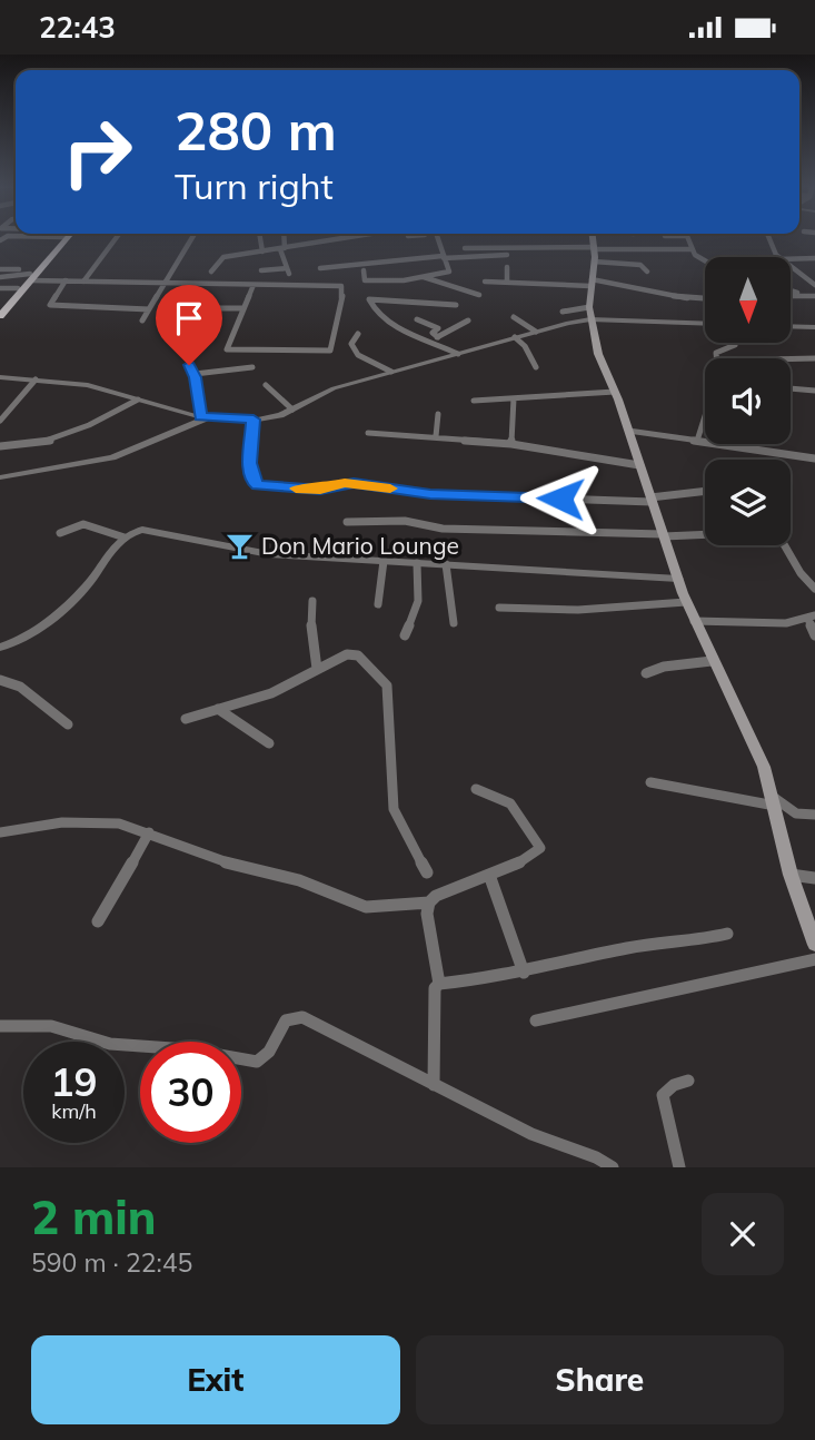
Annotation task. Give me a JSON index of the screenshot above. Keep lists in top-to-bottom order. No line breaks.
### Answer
{"places":{"bar":["Don Mario Lounge"]},"north":"bottom","page":{"status":"22:43","turn":["280 m","Turn right"],"speed":"19 km/h","limit":"30","heading":["2 min","590 m · 22:45"],"buttons":["Exit","Share"]}}
